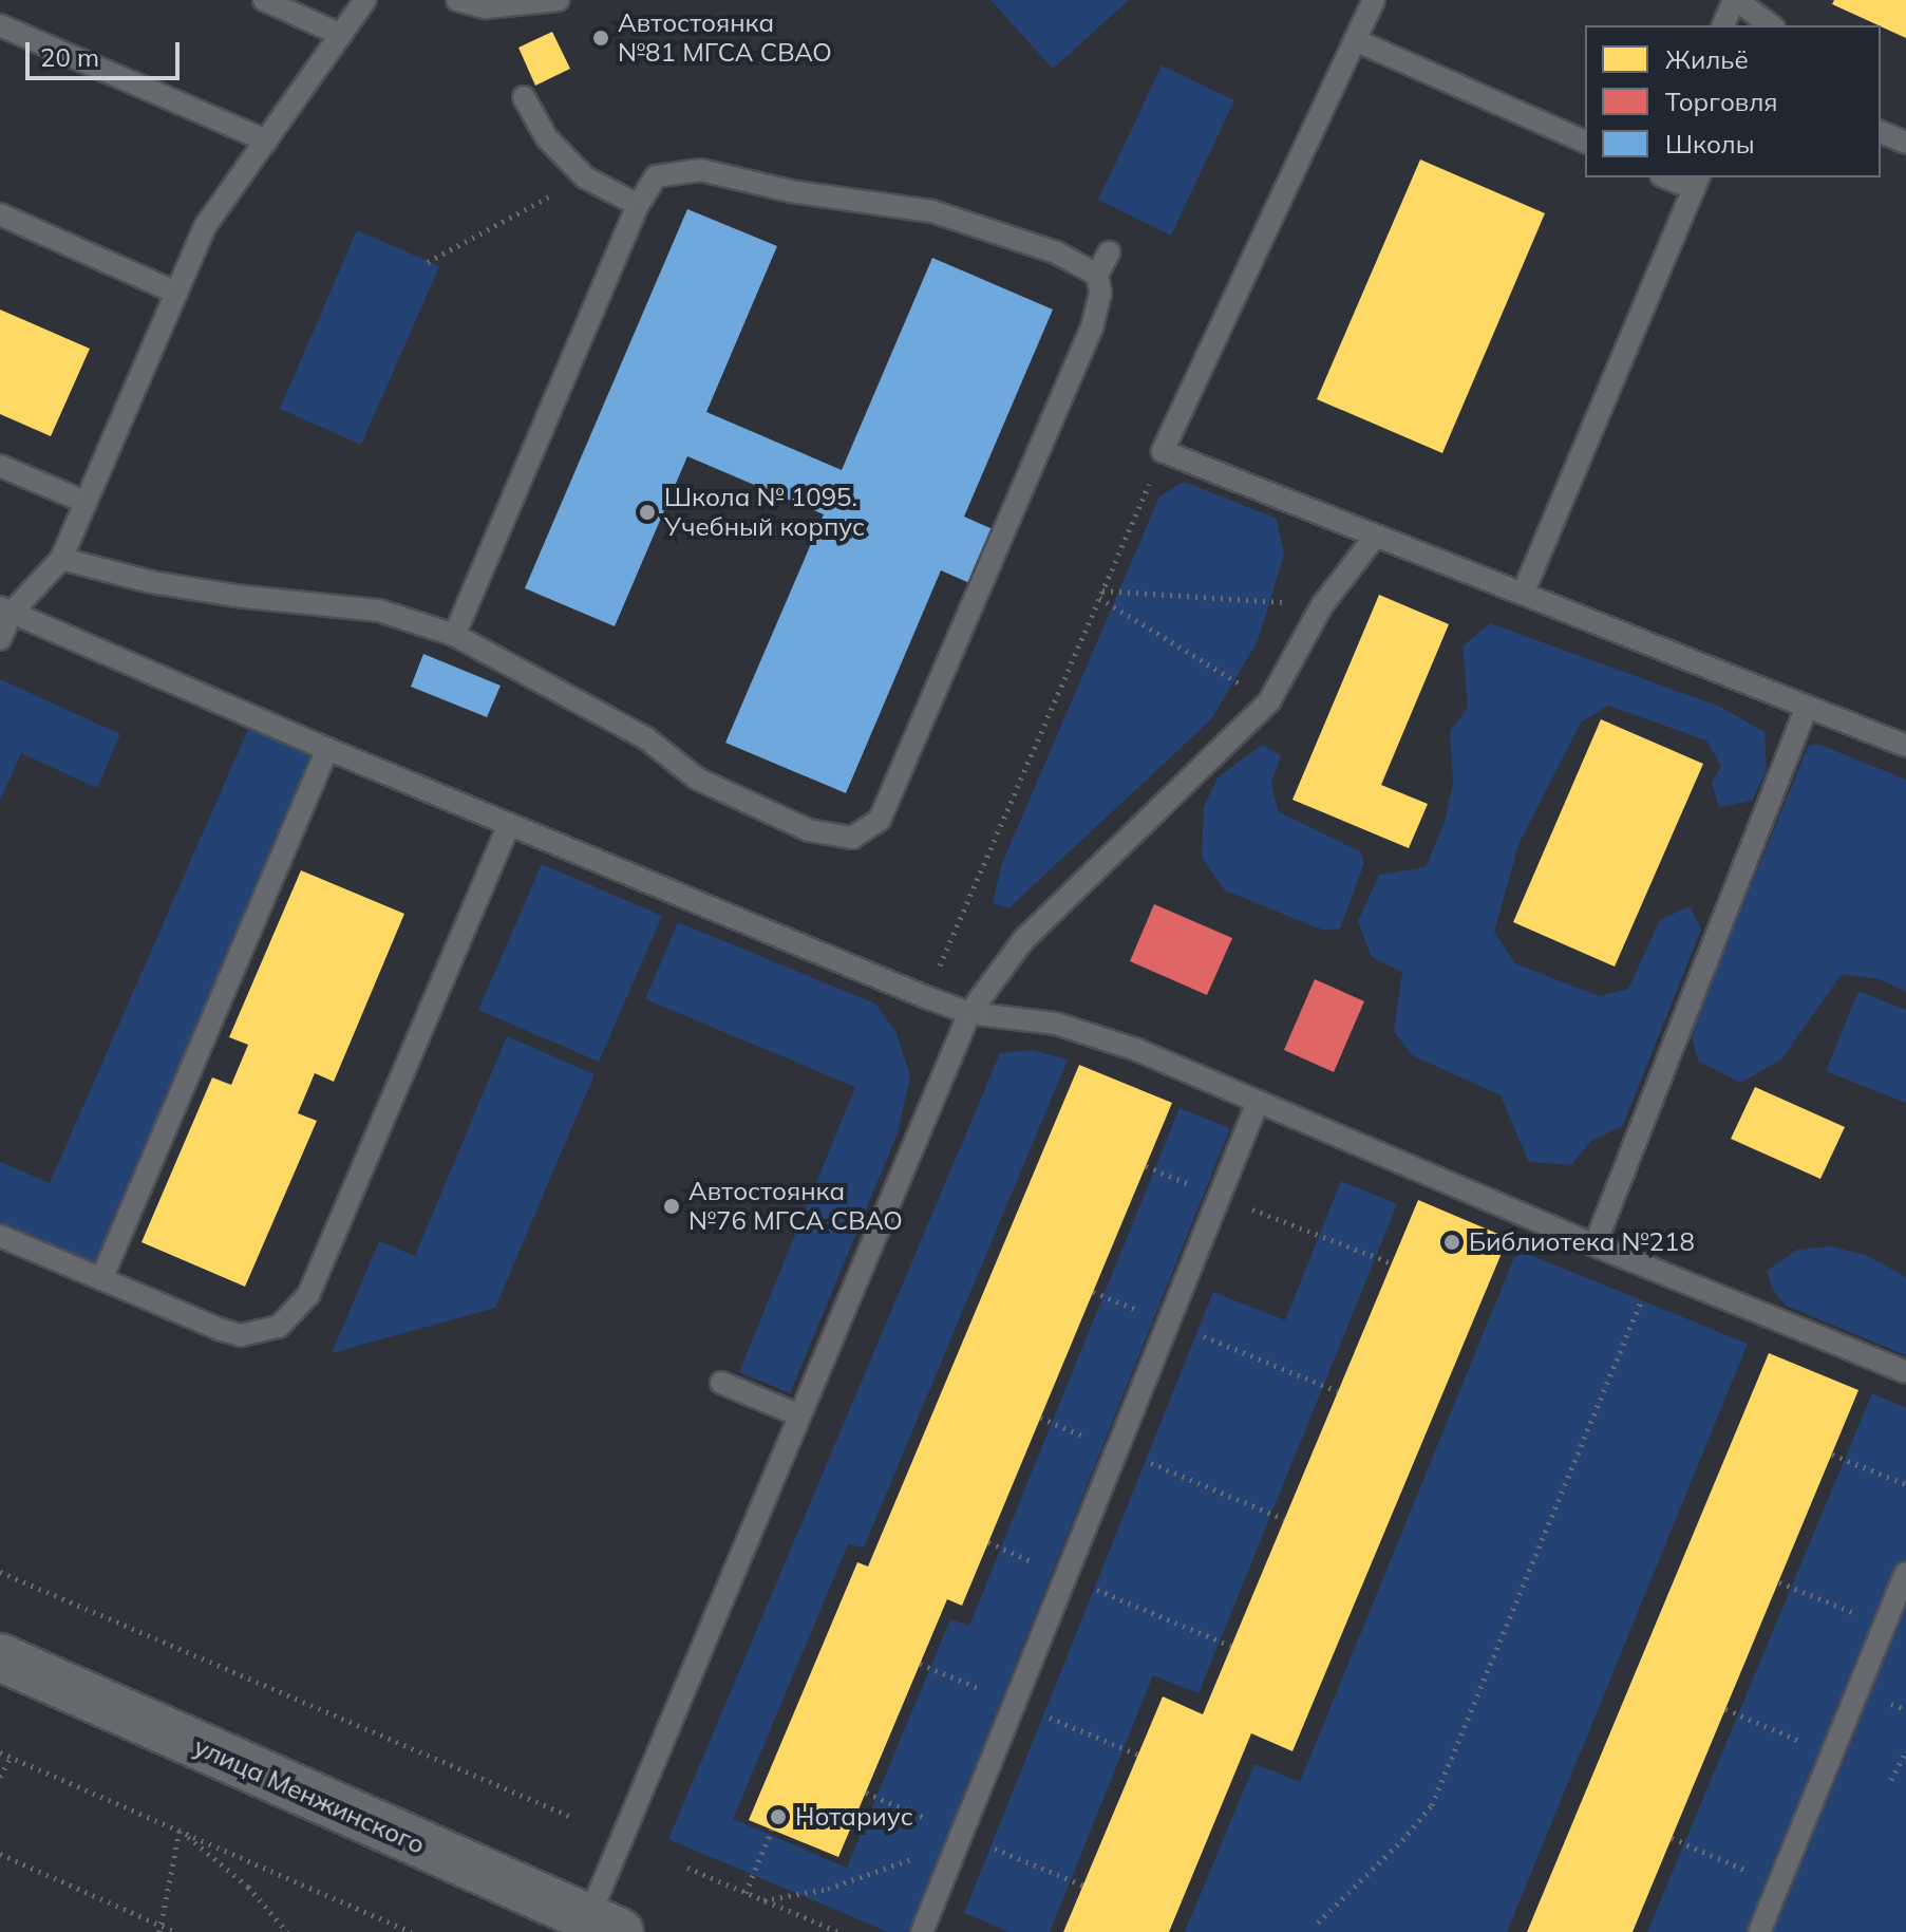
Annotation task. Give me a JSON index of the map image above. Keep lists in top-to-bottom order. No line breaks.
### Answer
{"streets":{"main road":["улица Менжинского"]},"places":["Автостоянка №81 МГСА СВАО","Школа № 1095. Учебный корпус","Автостоянка №76 МГСА СВАО","Библиотека №218","Нотариус"],"legend":["Жильё","Торговля","Школы"],"scale_bar":"20 m"}
